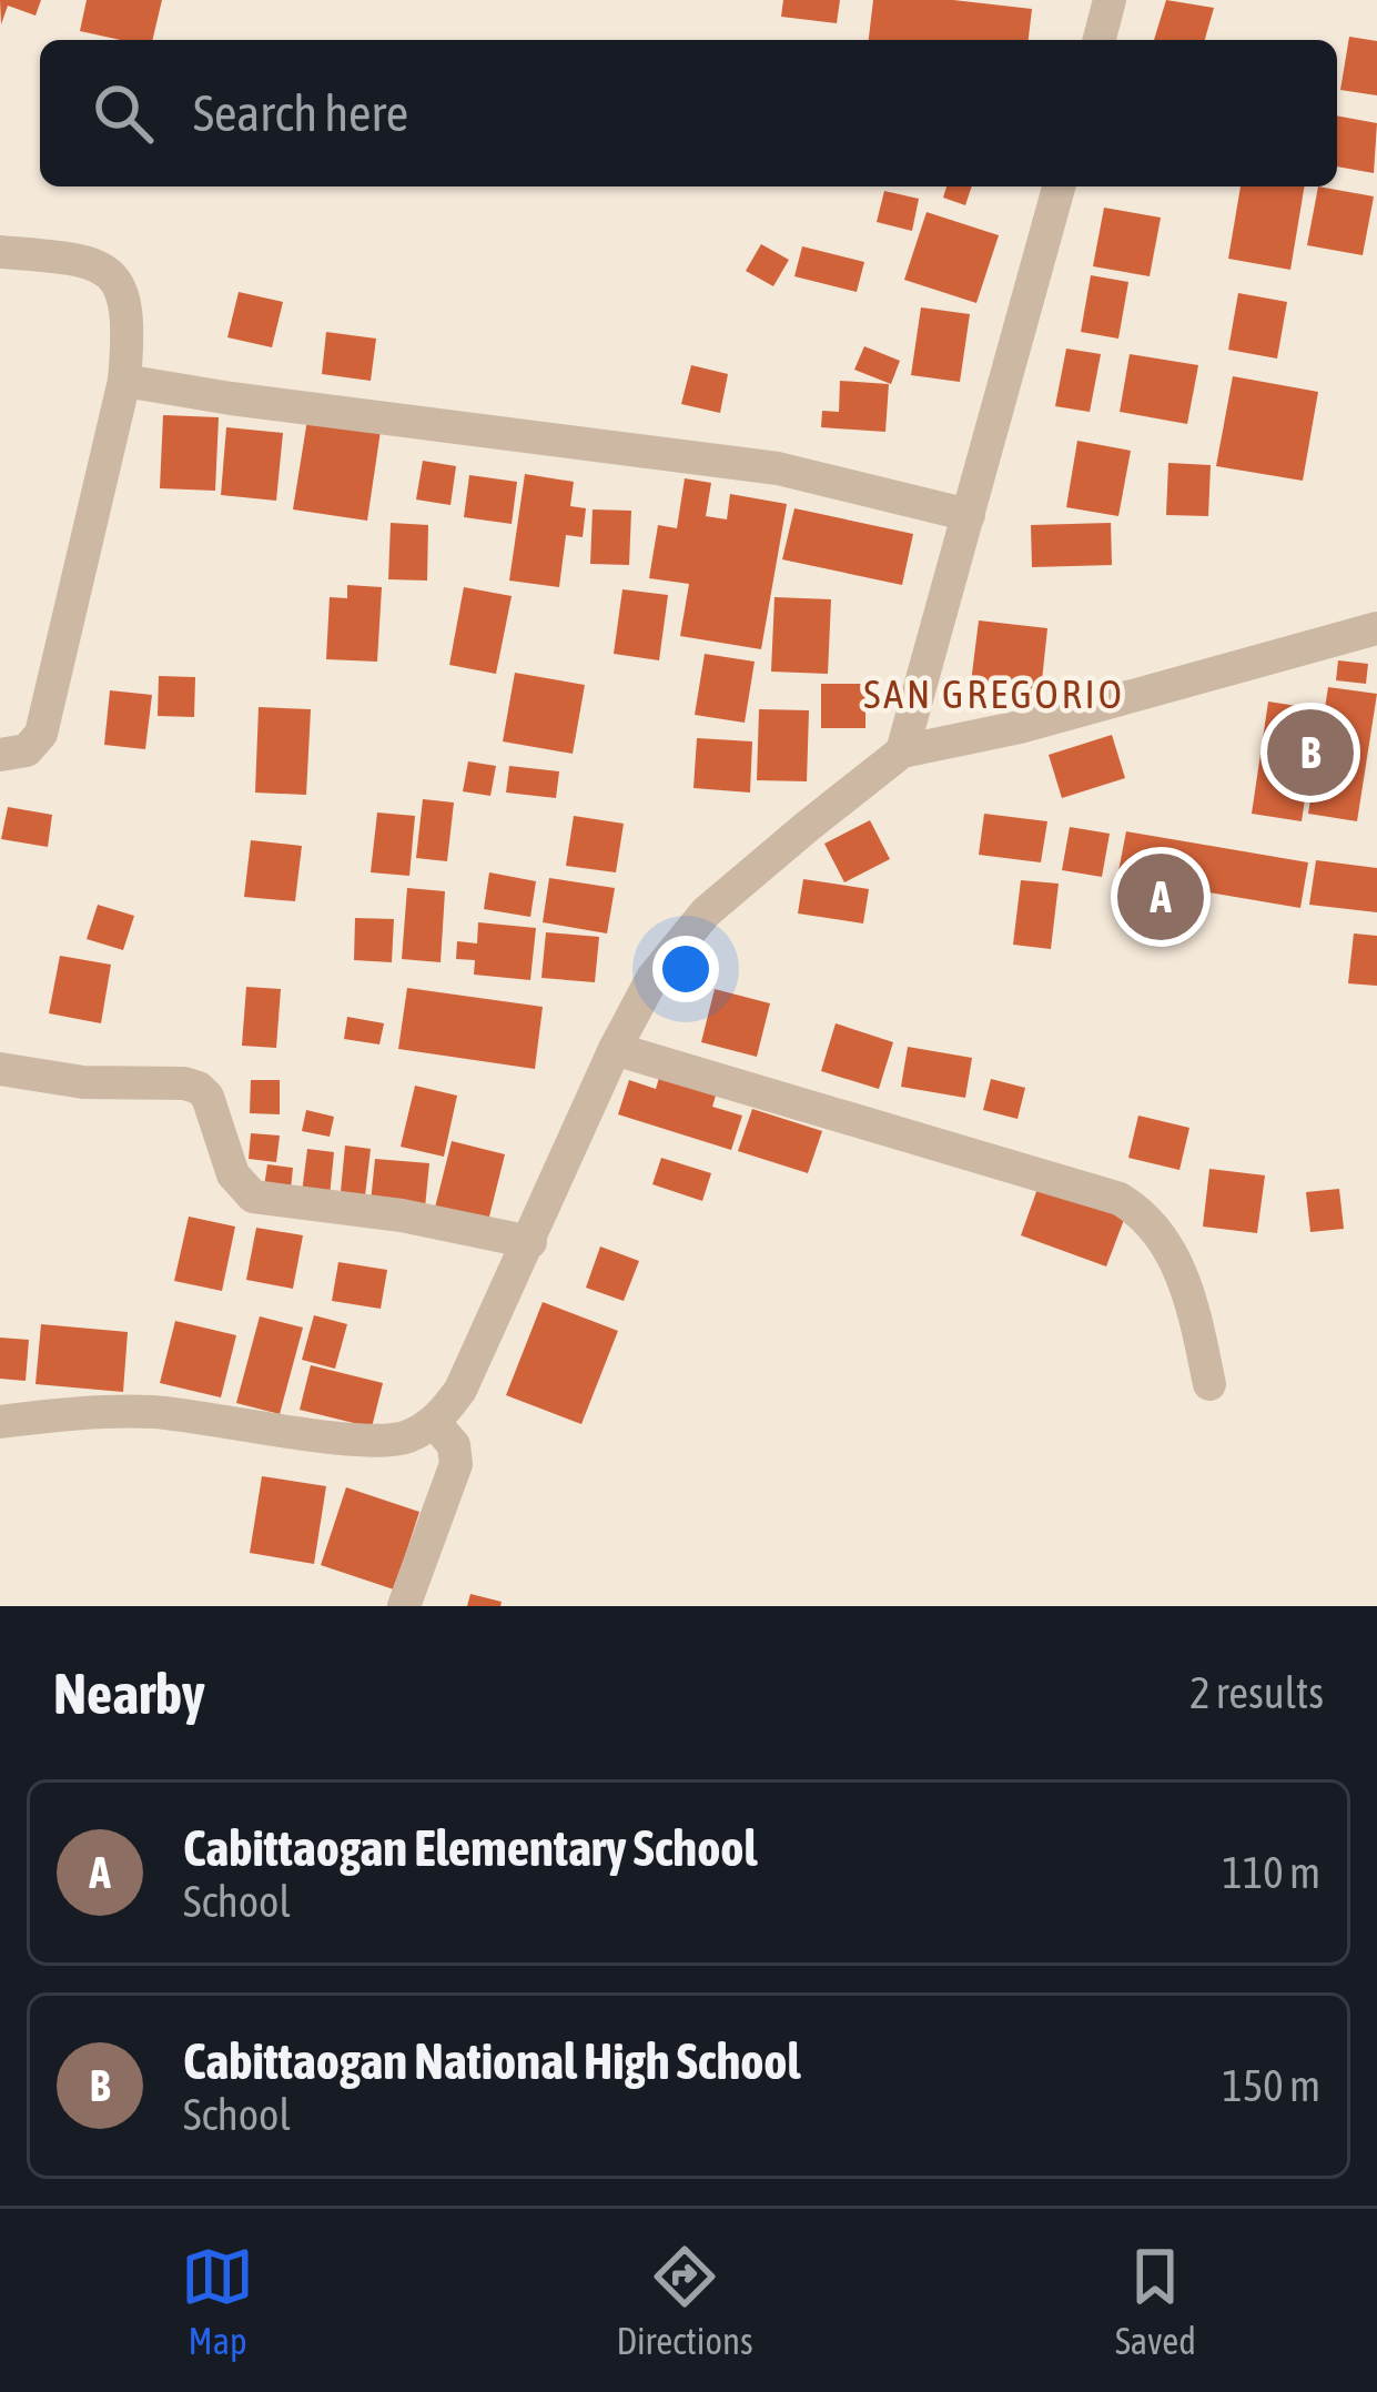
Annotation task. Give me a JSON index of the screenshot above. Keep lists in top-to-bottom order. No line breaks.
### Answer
{"districts":["SAN GREGORIO"],"page":{"search":"Search here","pins":["B","A"],"heading":["Nearby","2 results"],"list":[{"mark":"A","name":"Cabittaogan Elementary School","note":"School","value":"110 m"},{"mark":"B","name":"Cabittaogan National High School","note":"School","value":"150 m"}],"nav":["Map","Directions","Saved"]}}
